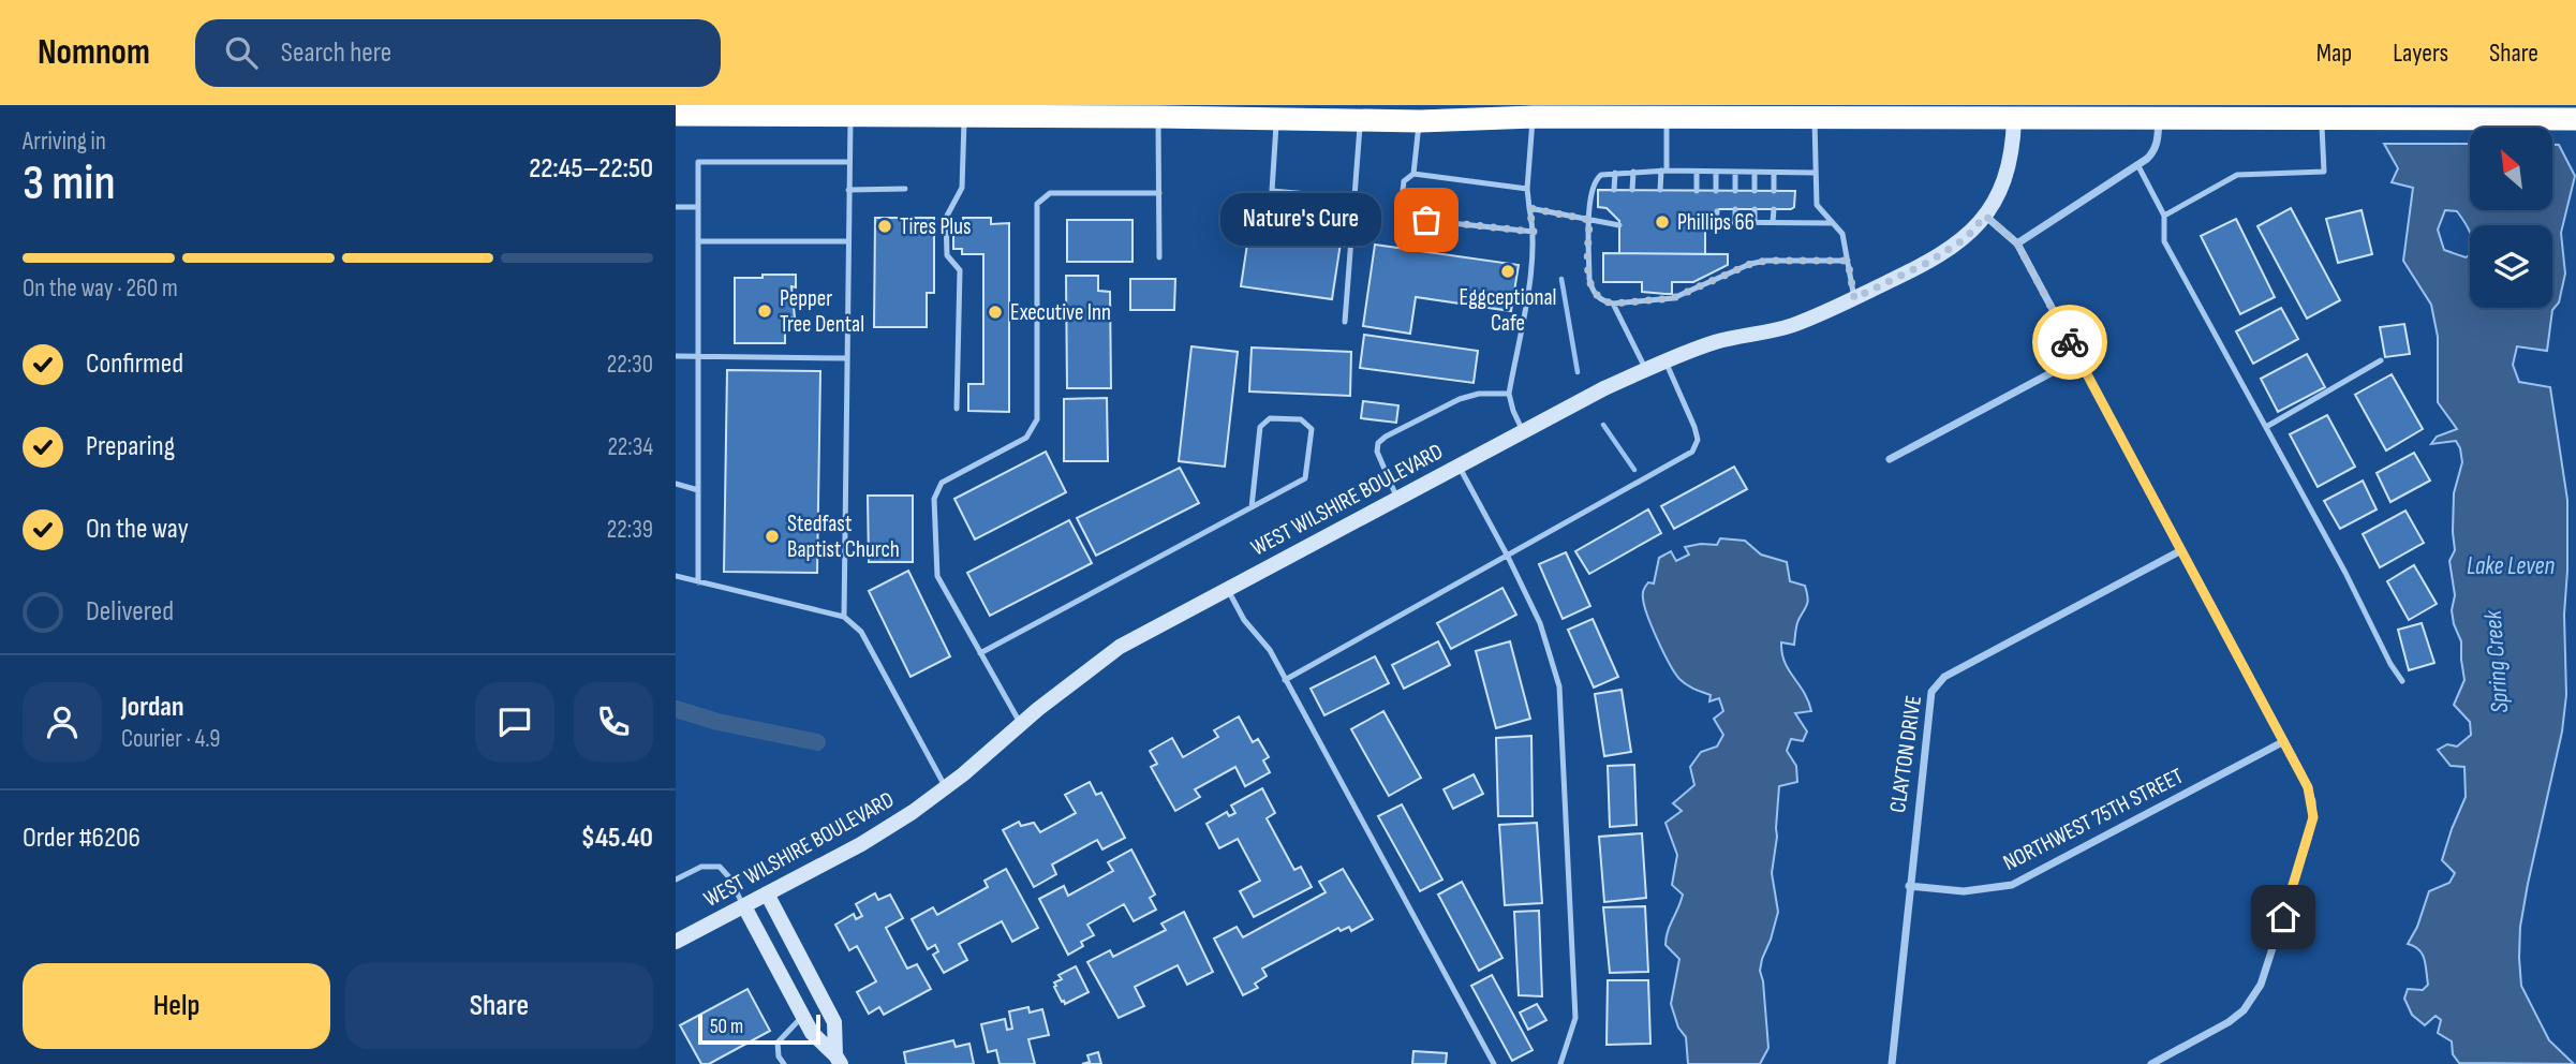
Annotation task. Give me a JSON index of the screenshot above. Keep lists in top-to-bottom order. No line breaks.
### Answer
{"streets":{"main road":["WEST WILSHIRE BOULEVARD"],"street":["CLAYTON DRIVE","NORTHWEST 75TH STREET"]},"crossings":[["CLAYTON DRIVE","NORTHWEST 75TH STREET"]],"water":["Lake Leven","Spring Creek"],"places":["Nature's Cure","Phillips 66","Tires Plus","Eggceptional Cafe","Pepper Tree Dental","Executive Inn","Stedfast Baptist Church"],"scale_bar":"50 m","north":"top left","page":{"header":"Nomnom","search":"Search here","nav":["Map","Layers","Share"],"heading":["3 min","Arriving in","22:45–22:50"],"panel":["Jordan","Courier · 4.9","Order #6206","$45.40"],"bubble":"Nature's Cure","bar":"On the way · 260 m","list":[["Confirmed","22:30"],["Preparing","22:34"],["On the way","22:39"],"Delivered"],"buttons":["Help","Share"],"scale":"50 m"}}
